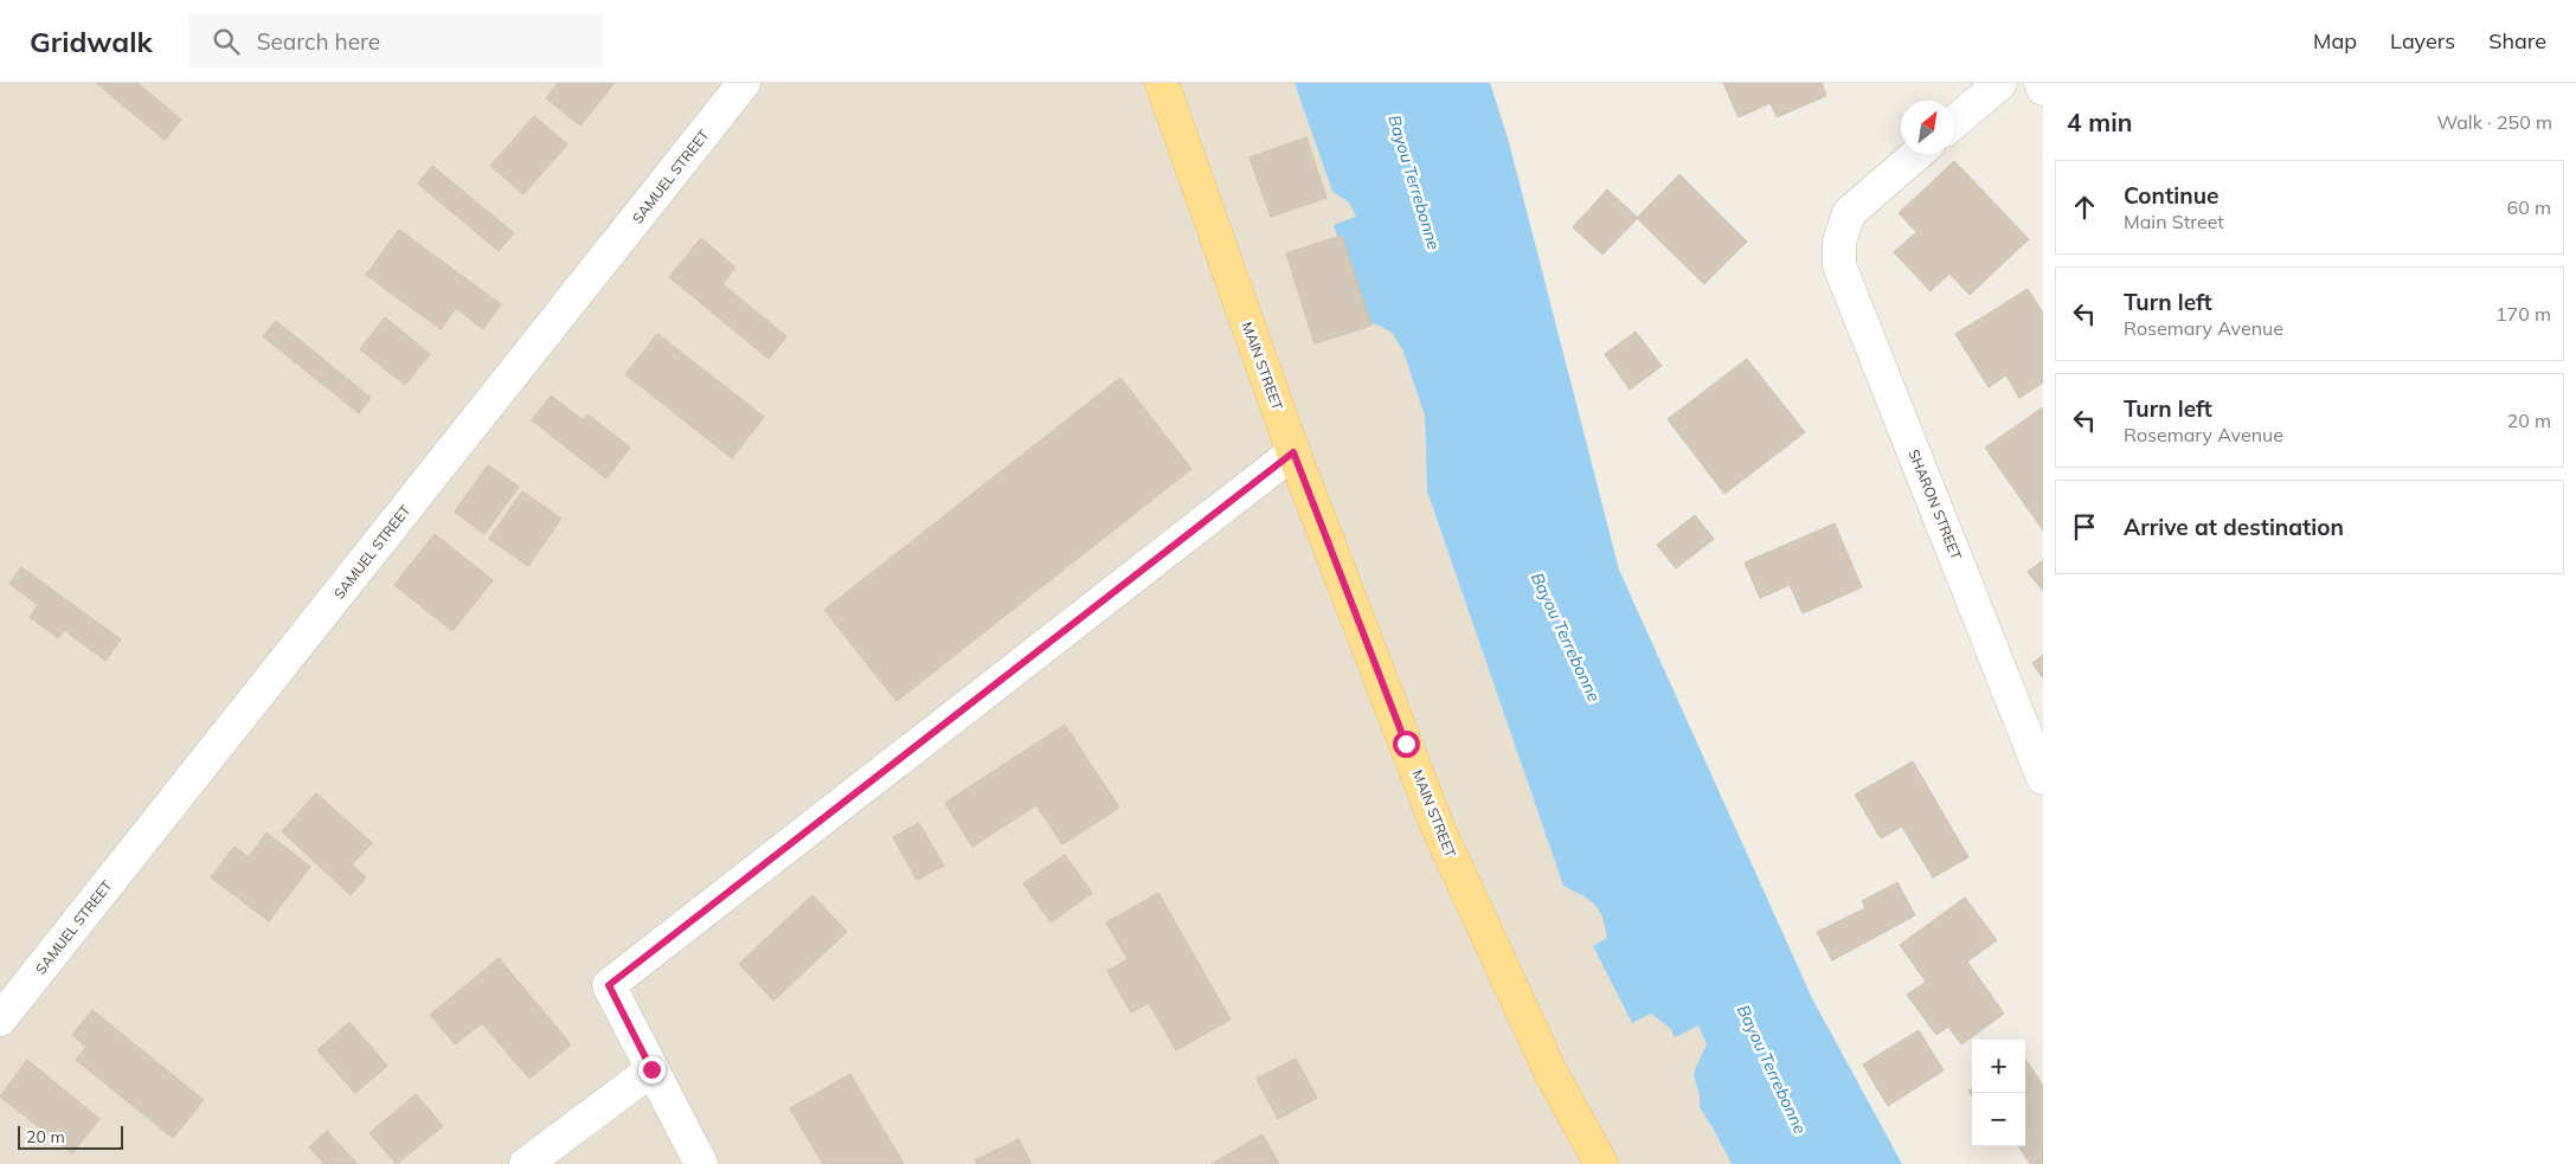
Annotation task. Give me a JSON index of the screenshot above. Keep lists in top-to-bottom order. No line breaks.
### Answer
{"streets":{"main road":["MAIN STREET"],"street":["SAMUEL STREET","SHARON STREET"]},"water":["Bayou Terrebonne"],"scale_bar":"20 m","north":"top right","page":{"header":"Gridwalk","search":"Search here","nav":["Map","Layers","Share"],"heading":["4 min","Walk · 250 m"],"list":[["Continue","Main Street","60 m"],["Turn left","Rosemary Avenue","170 m"],["Turn left","Rosemary Avenue","20 m"],"Arrive at destination"],"map_buttons":["+","−"],"scale":"20 m"}}
